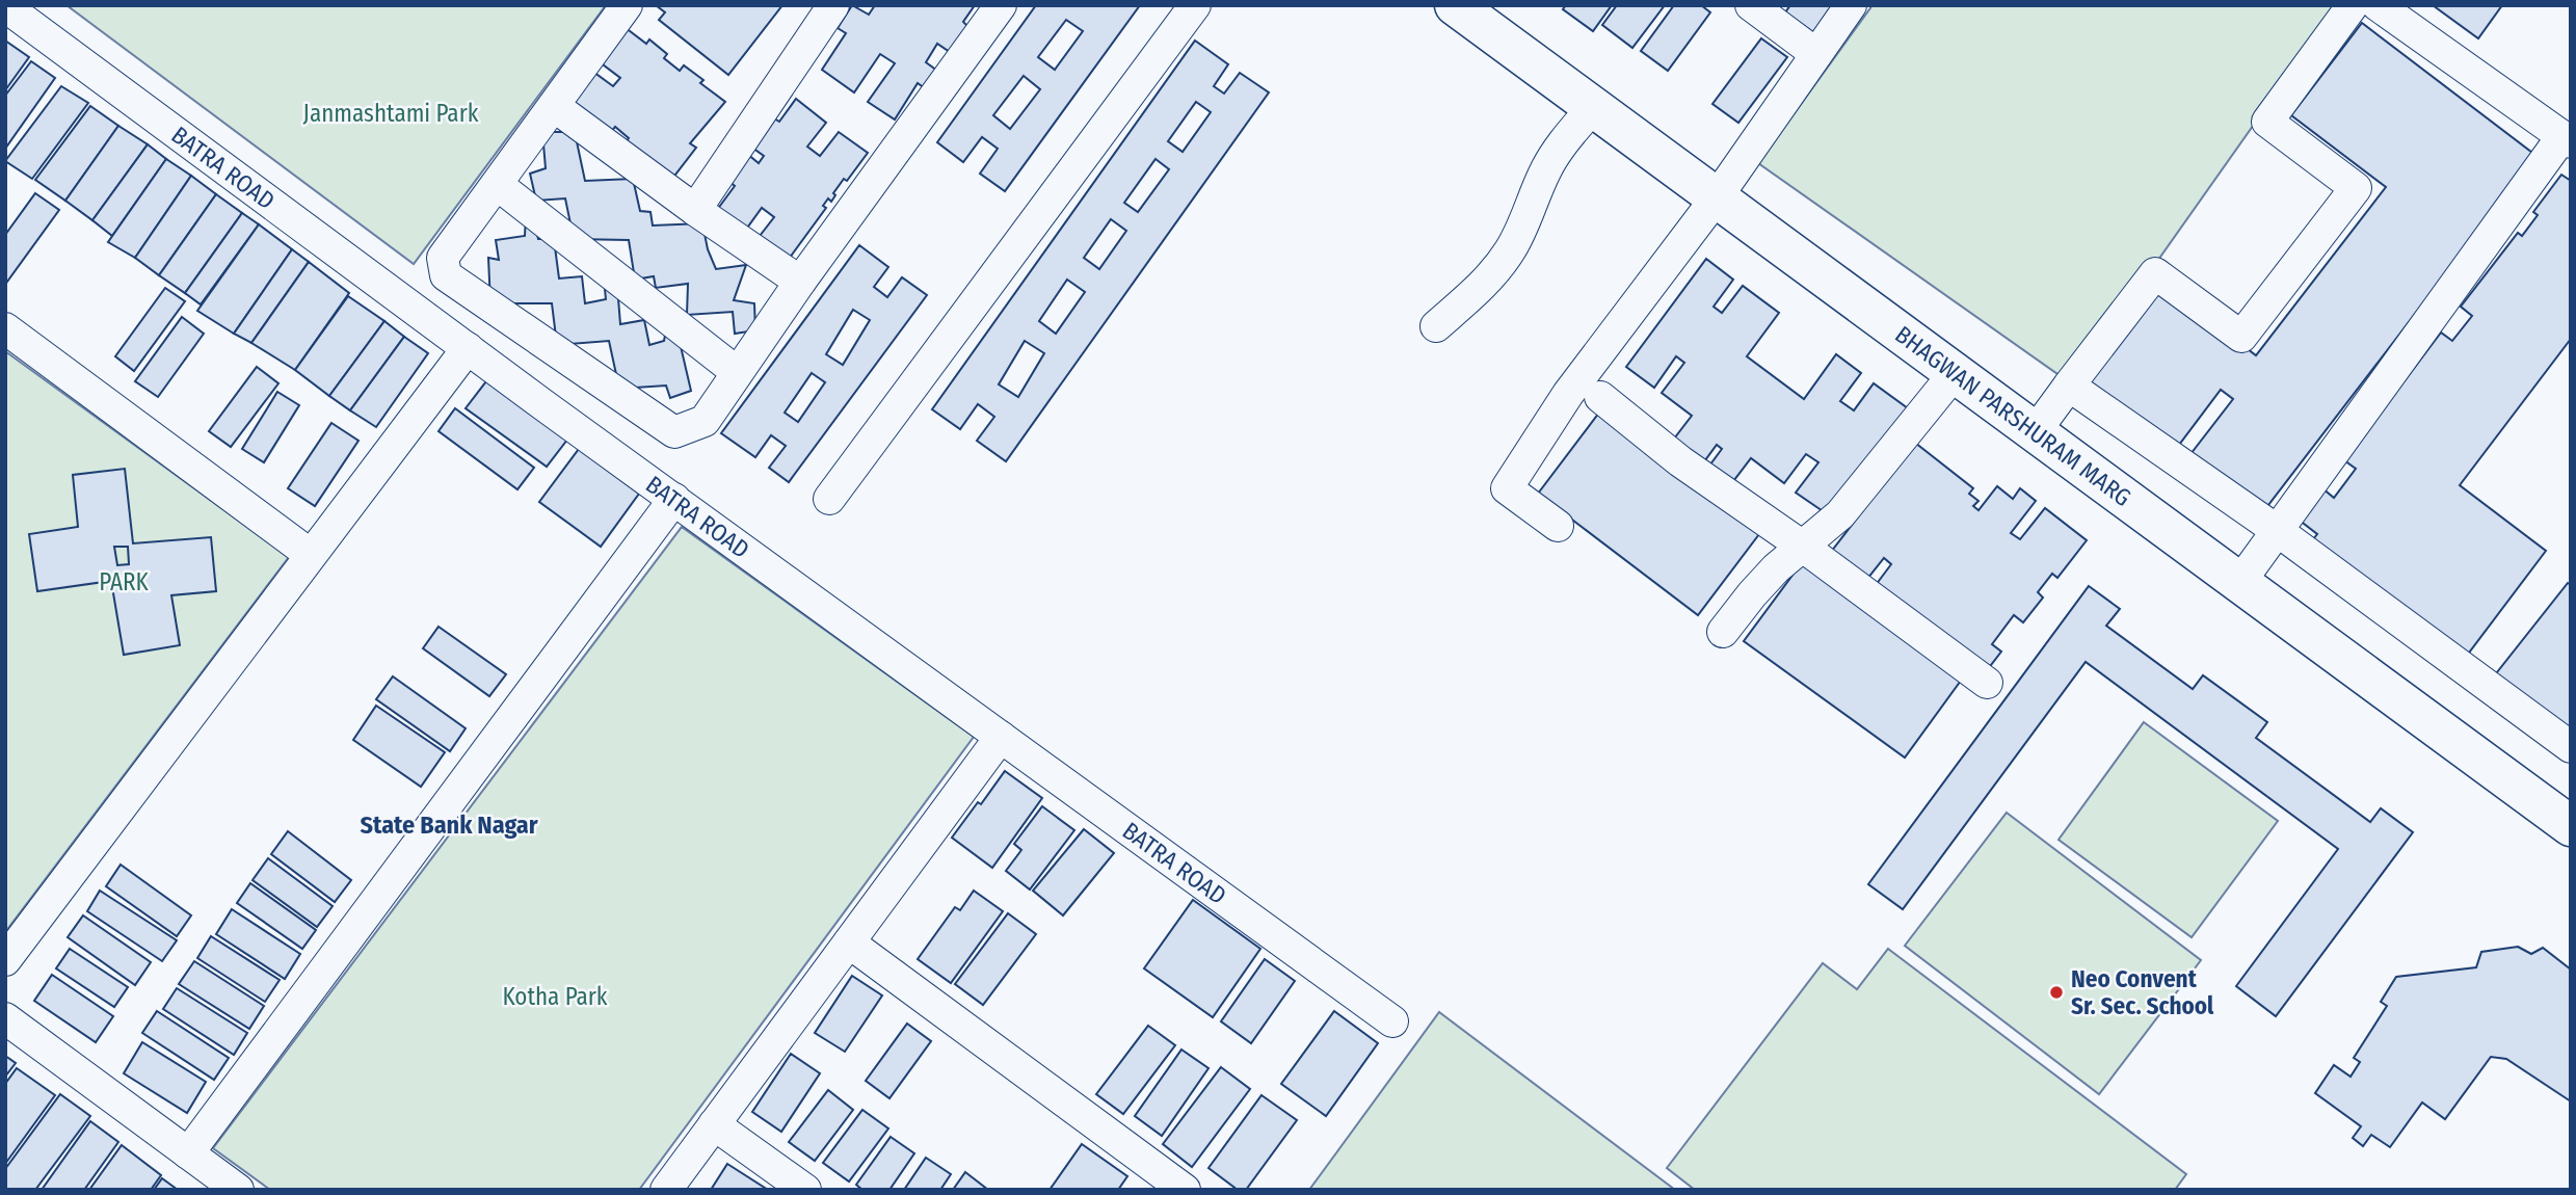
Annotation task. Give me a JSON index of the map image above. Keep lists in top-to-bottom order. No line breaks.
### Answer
{"streets":{"street":["BATRA ROAD","BHAGWAN PARSHURAM MARG"]},"districts":["State Bank Nagar"],"parks":["Janmashtami Park","PARK","Kotha Park"],"places":["Neo Convent Sr. Sec. School"]}
